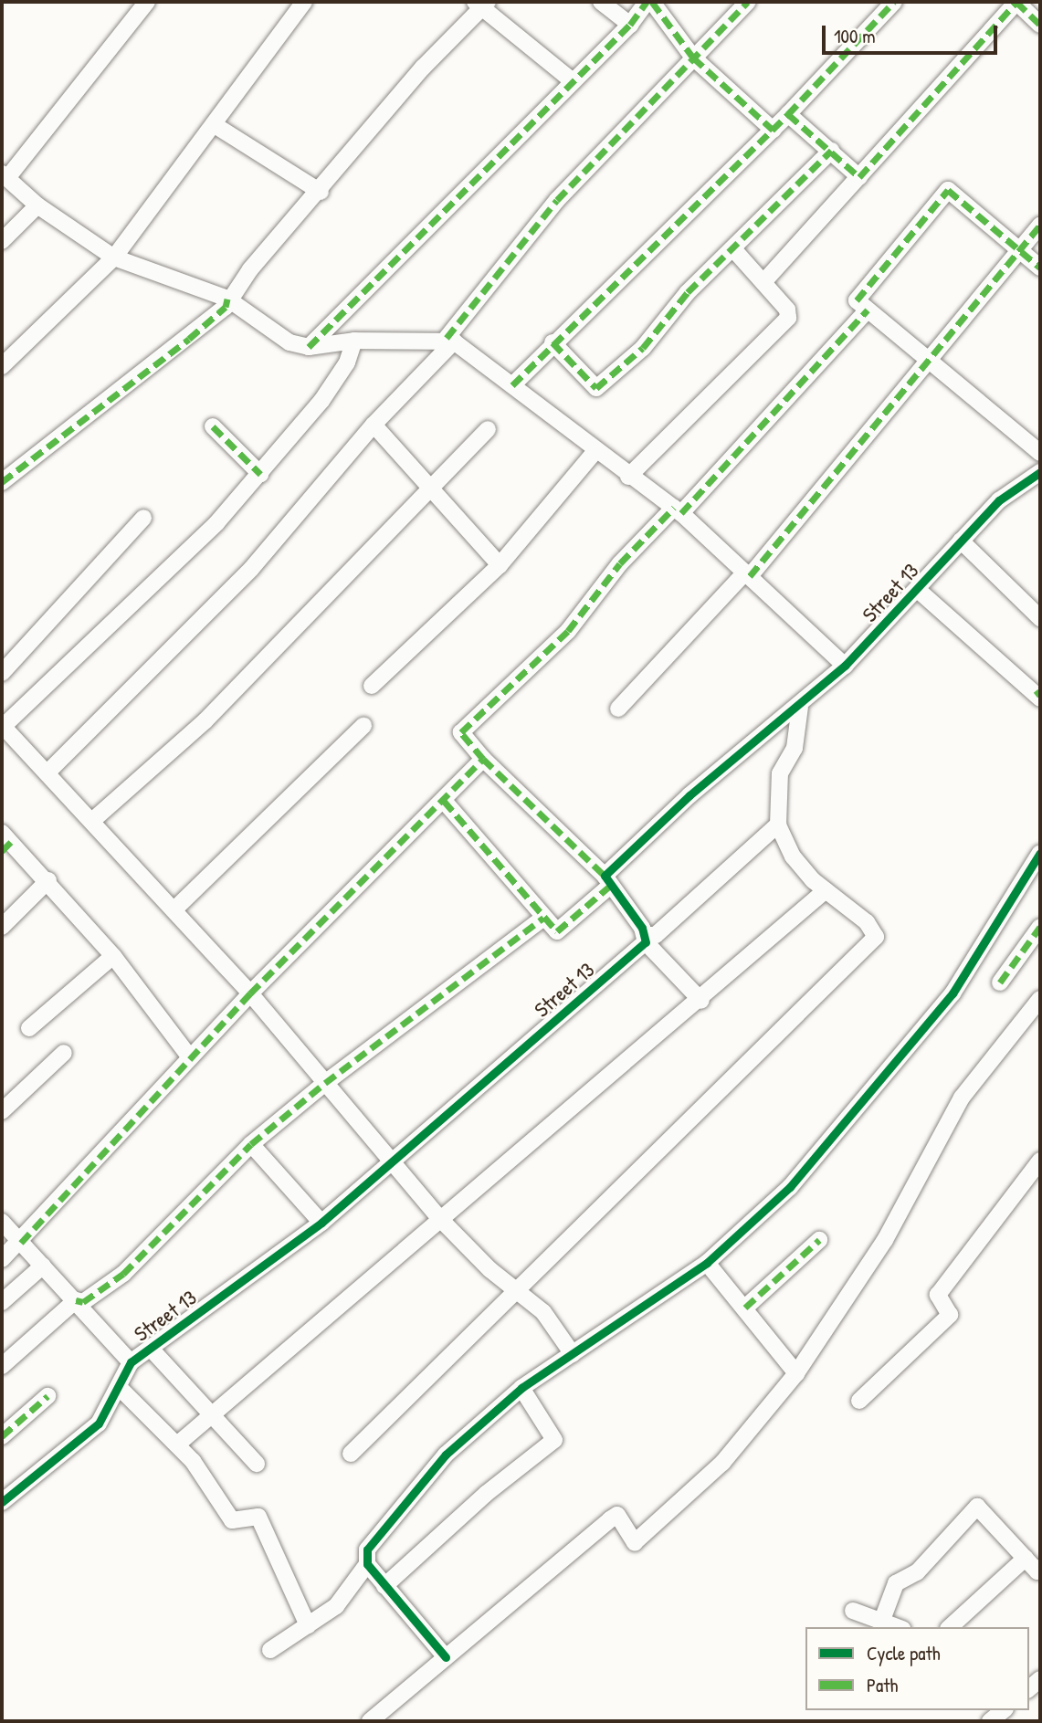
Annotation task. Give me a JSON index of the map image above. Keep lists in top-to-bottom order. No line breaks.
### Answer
{"streets":{"street":["Street 13"]},"legend":["Cycle path","Path"],"scale_bar":"100 m"}
